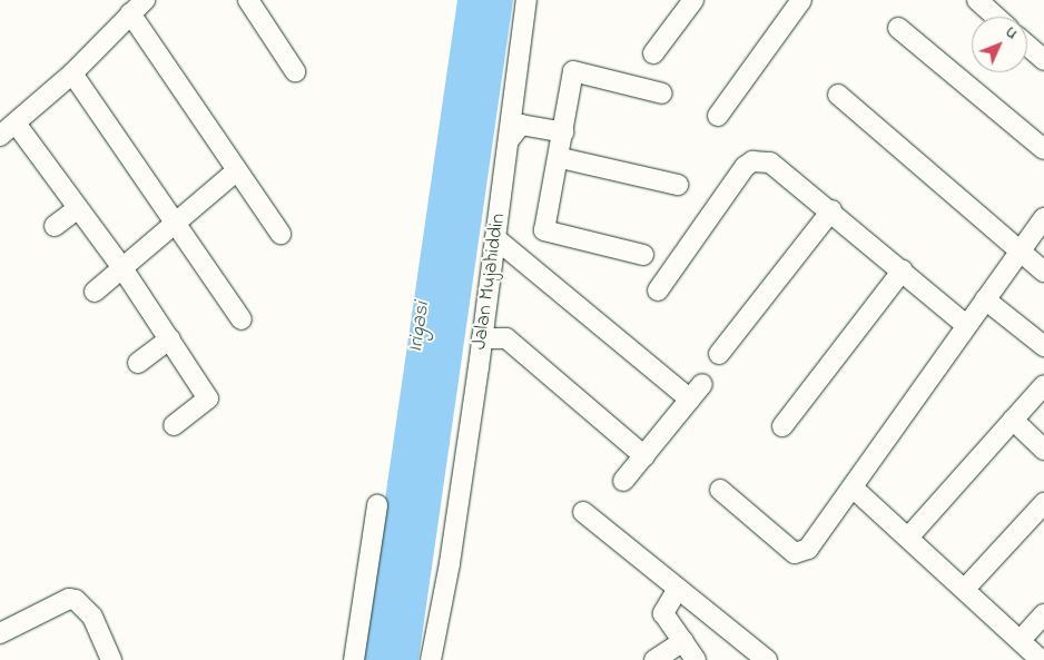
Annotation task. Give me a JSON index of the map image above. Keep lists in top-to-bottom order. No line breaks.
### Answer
{"streets":{"street":["Jalan Mujahiddin"]},"water":["Irigasi"],"north":"top right"}
